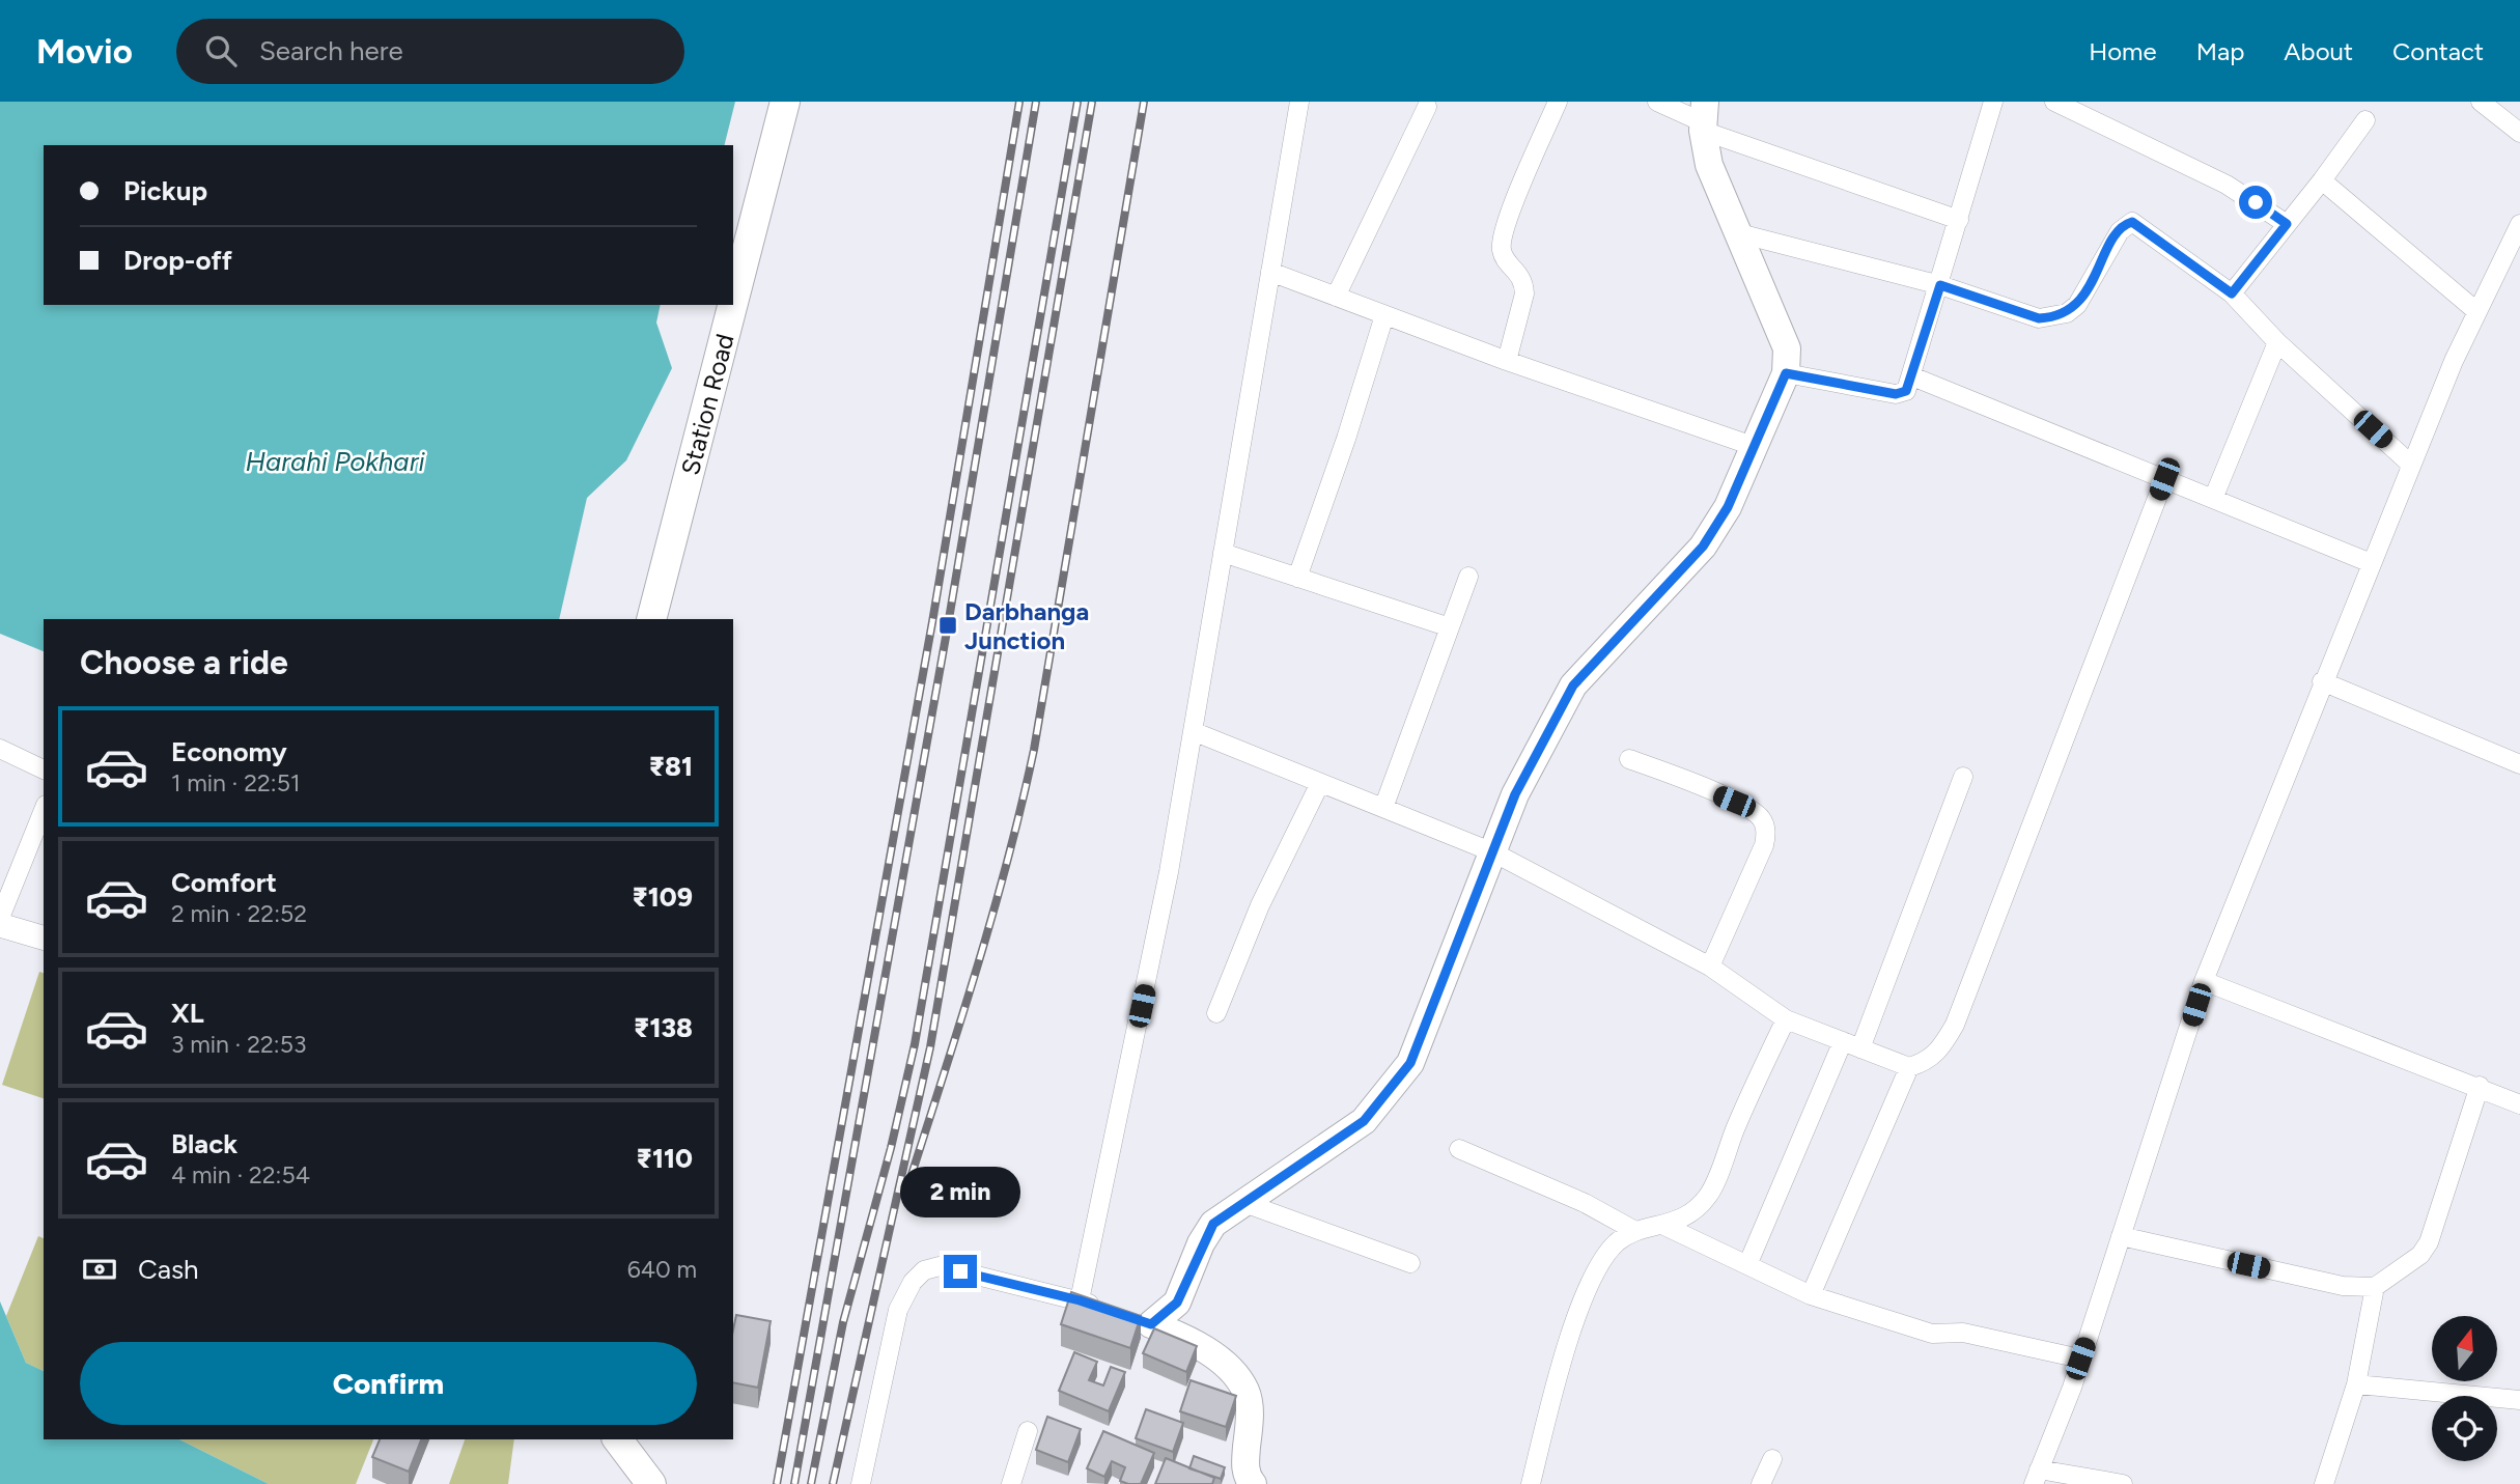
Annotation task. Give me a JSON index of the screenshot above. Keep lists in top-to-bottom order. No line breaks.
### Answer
{"streets":{"main road":["Station Road"]},"water":["Harahi Pokhari"],"places":{"transit":["Darbhanga Junction"]},"north":"top","page":{"header":"Movio","search":"Search here","nav":["Home","Map","About","Contact"],"banner":["Pickup","Drop-off"],"heading":"Choose a ride","list":[{"name":"Economy","note":"1 min · 22:51","value":"₹81"},{"name":"Comfort","note":"2 min · 22:52","value":"₹109"},{"name":"XL","note":"3 min · 22:53","value":"₹138"},{"name":"Black","note":"4 min · 22:54","value":"₹110"}],"bubble":"2 min","pay":["Cash","640 m"],"buttons":"Confirm"}}
